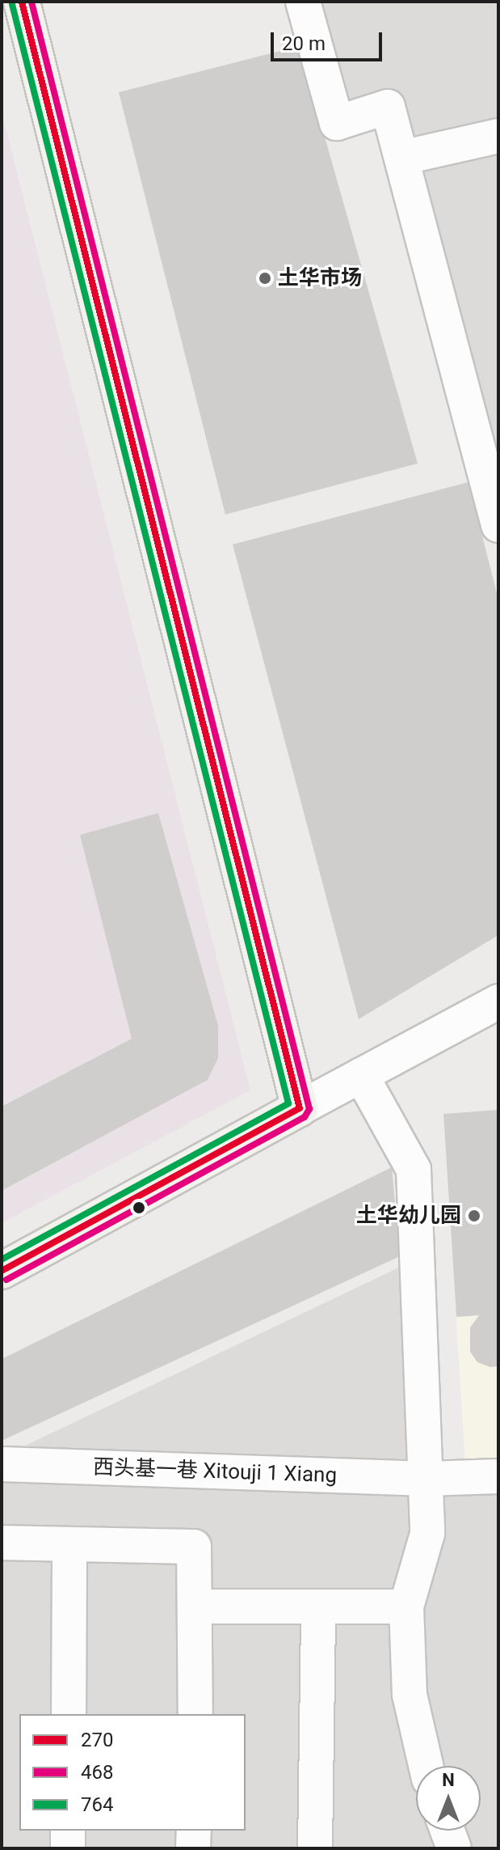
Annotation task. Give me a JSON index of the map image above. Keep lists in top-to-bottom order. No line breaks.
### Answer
{"streets":{"street":["西头基一巷 Xitouji 1 Xiang"]},"places":["土华市场","土华幼儿园"],"lines":["transit line 270","transit line 468","transit line 764"],"legend":["270","468","764"],"scale_bar":"20 m","north":"top"}
